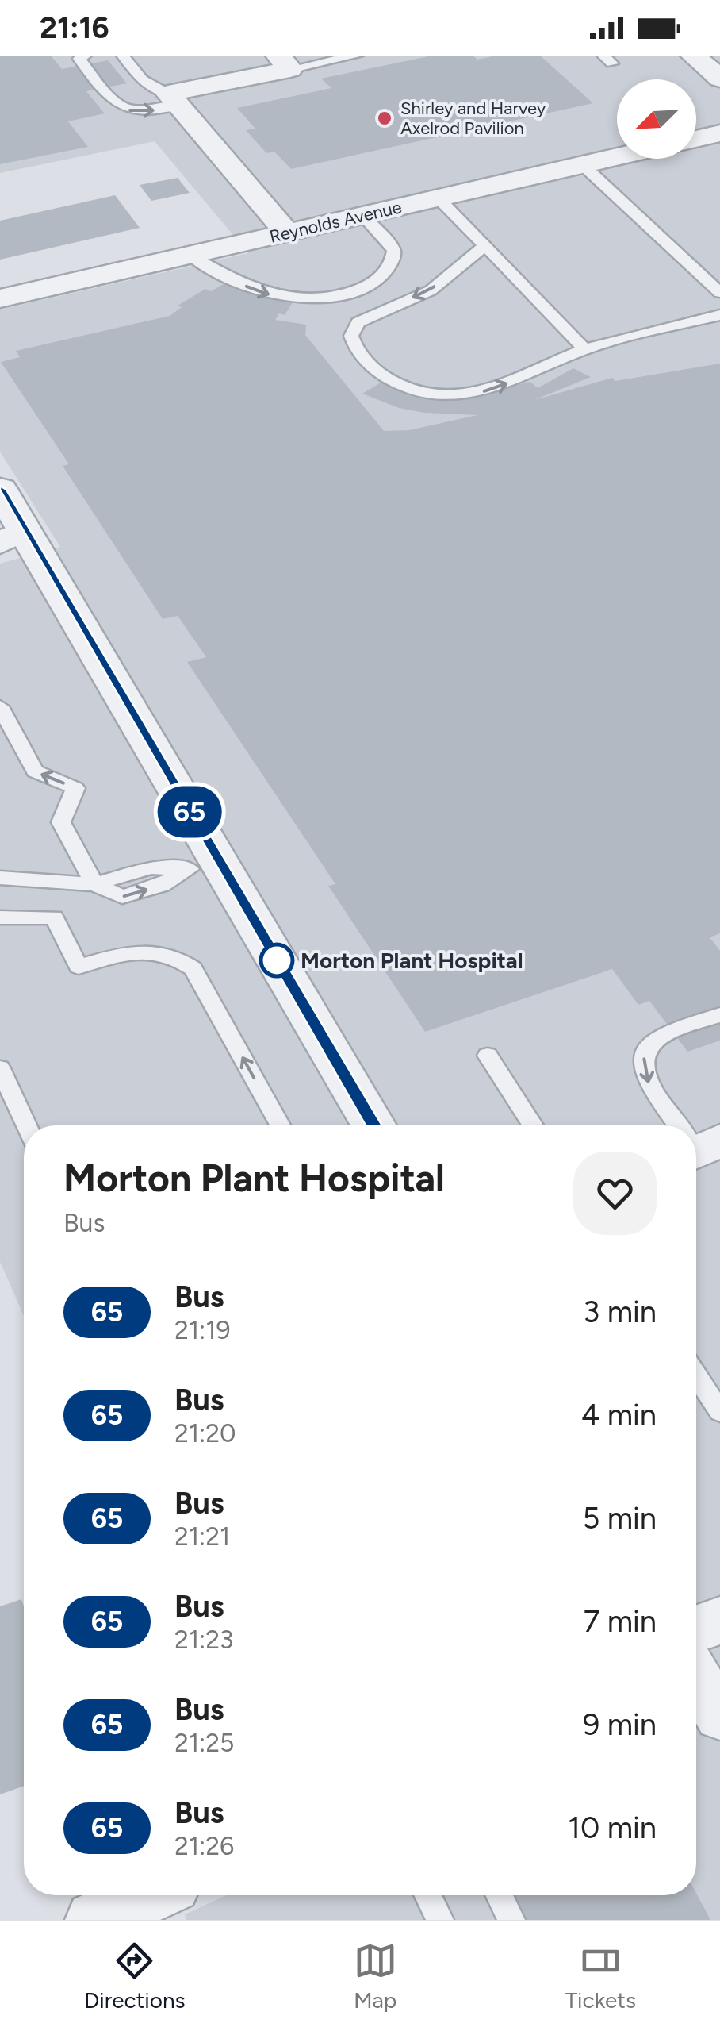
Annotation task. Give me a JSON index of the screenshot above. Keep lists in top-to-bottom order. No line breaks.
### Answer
{"streets":{"street":["Reynolds Avenue"]},"places":["Shirley and Harvey Axelrod Pavilion","Morton Plant Hospital"],"lines":["bus line 65"],"north":"bottom left","page":{"status":"21:16","on_map":"65","heading":["Morton Plant Hospital","Bus"],"list":[{"mark":"65","name":"Bus","note":"21:19","value":"3 min"},{"mark":"65","name":"Bus","note":"21:20","value":"4 min"},{"mark":"65","name":"Bus","note":"21:21","value":"5 min"},{"mark":"65","name":"Bus","note":"21:23","value":"7 min"},{"mark":"65","name":"Bus","note":"21:25","value":"9 min"},{"mark":"65","name":"Bus","note":"21:26","value":"10 min"}],"tabs":["Directions","Map","Tickets"]}}
